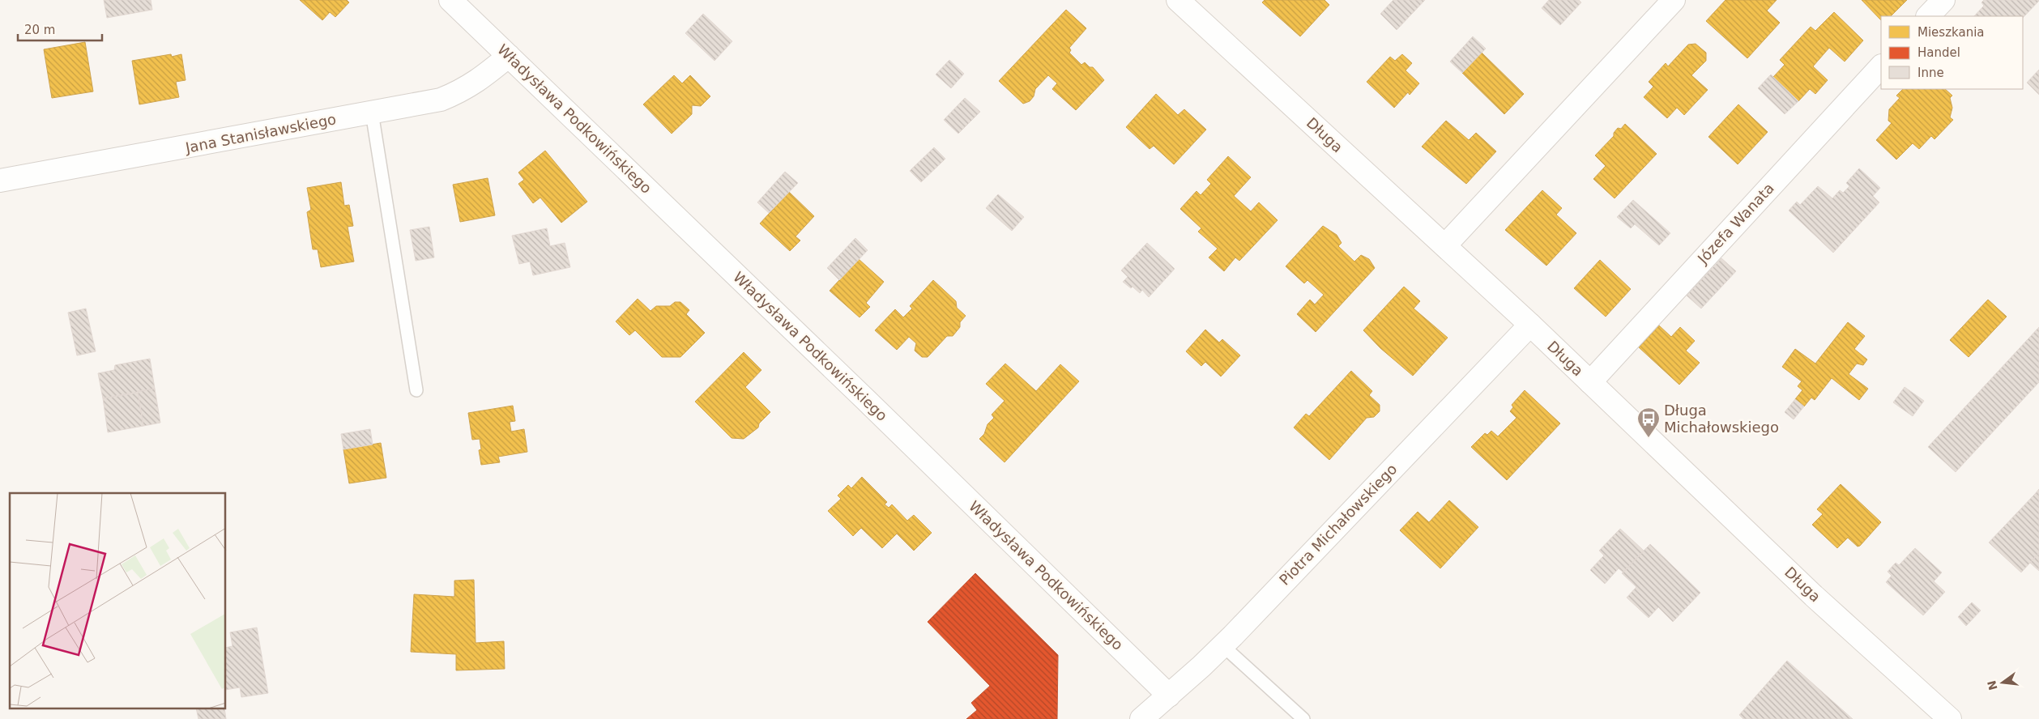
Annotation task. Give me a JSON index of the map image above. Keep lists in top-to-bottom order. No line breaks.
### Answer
{"streets":{"street":["Władysława Podkowińskiego","Jana Stanisławskiego","Długa","Józefa Wanata","Piotra Michałowskiego"]},"crossings":[["Władysława Podkowińskiego","Jana Stanisławskiego"],["Władysława Podkowińskiego","Piotra Michałowskiego"],["Długa","Józefa Wanata"],["Długa","Piotra Michałowskiego"]],"places":{"bus stop":["Długa Michałowskiego"]},"legend":["Mieszkania","Handel","Inne"],"scale_bar":"20 m","north":"left"}
